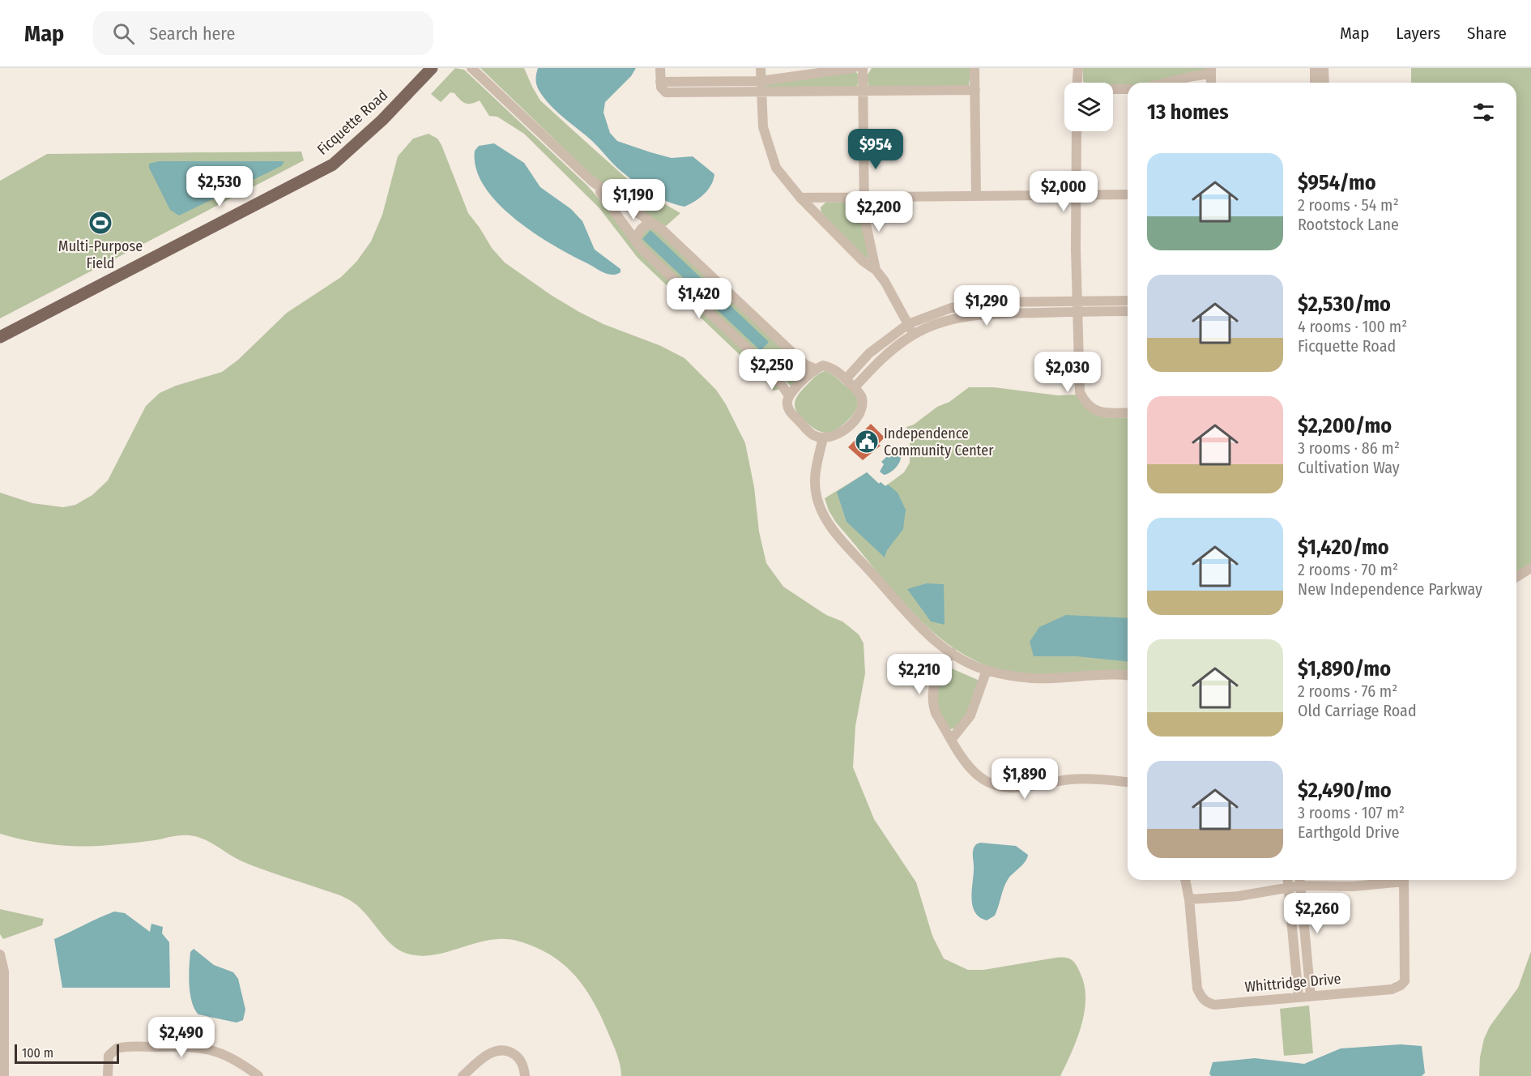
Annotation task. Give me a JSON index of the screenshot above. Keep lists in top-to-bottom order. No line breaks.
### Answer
{"streets":{"main road":["Ficquette Road"],"street":["Whittridge Drive"]},"places":{"sports":["Multi-Purpose Field"],"public building":["Independence Community Center"]},"scale_bar":"100 m","page":{"header":"Map","search":"Search here","nav":["Map","Layers","Share"],"heading":"13 homes","price":["$954","$2,530","$2,000","$1,190","$2,200","$1,420","$1,290","$2,250","$2,030","$2,210","$1,890","$2,260","$2,490"],"list":[{"name":"$954/mo","note":"2 rooms · 54 m² · Rootstock Lane"},{"name":"$2,530/mo","note":"4 rooms · 100 m² · Ficquette Road"},{"name":"$2,200/mo","note":"3 rooms · 86 m² · Cultivation Way"},{"name":"$1,420/mo","note":"2 rooms · 70 m² · New Independence Parkway"},{"name":"$1,890/mo","note":"2 rooms · 76 m² · Old Carriage Road"},{"name":"$2,490/mo","note":"3 rooms · 107 m² · Earthgold Drive"}],"scale":"100 m"}}
